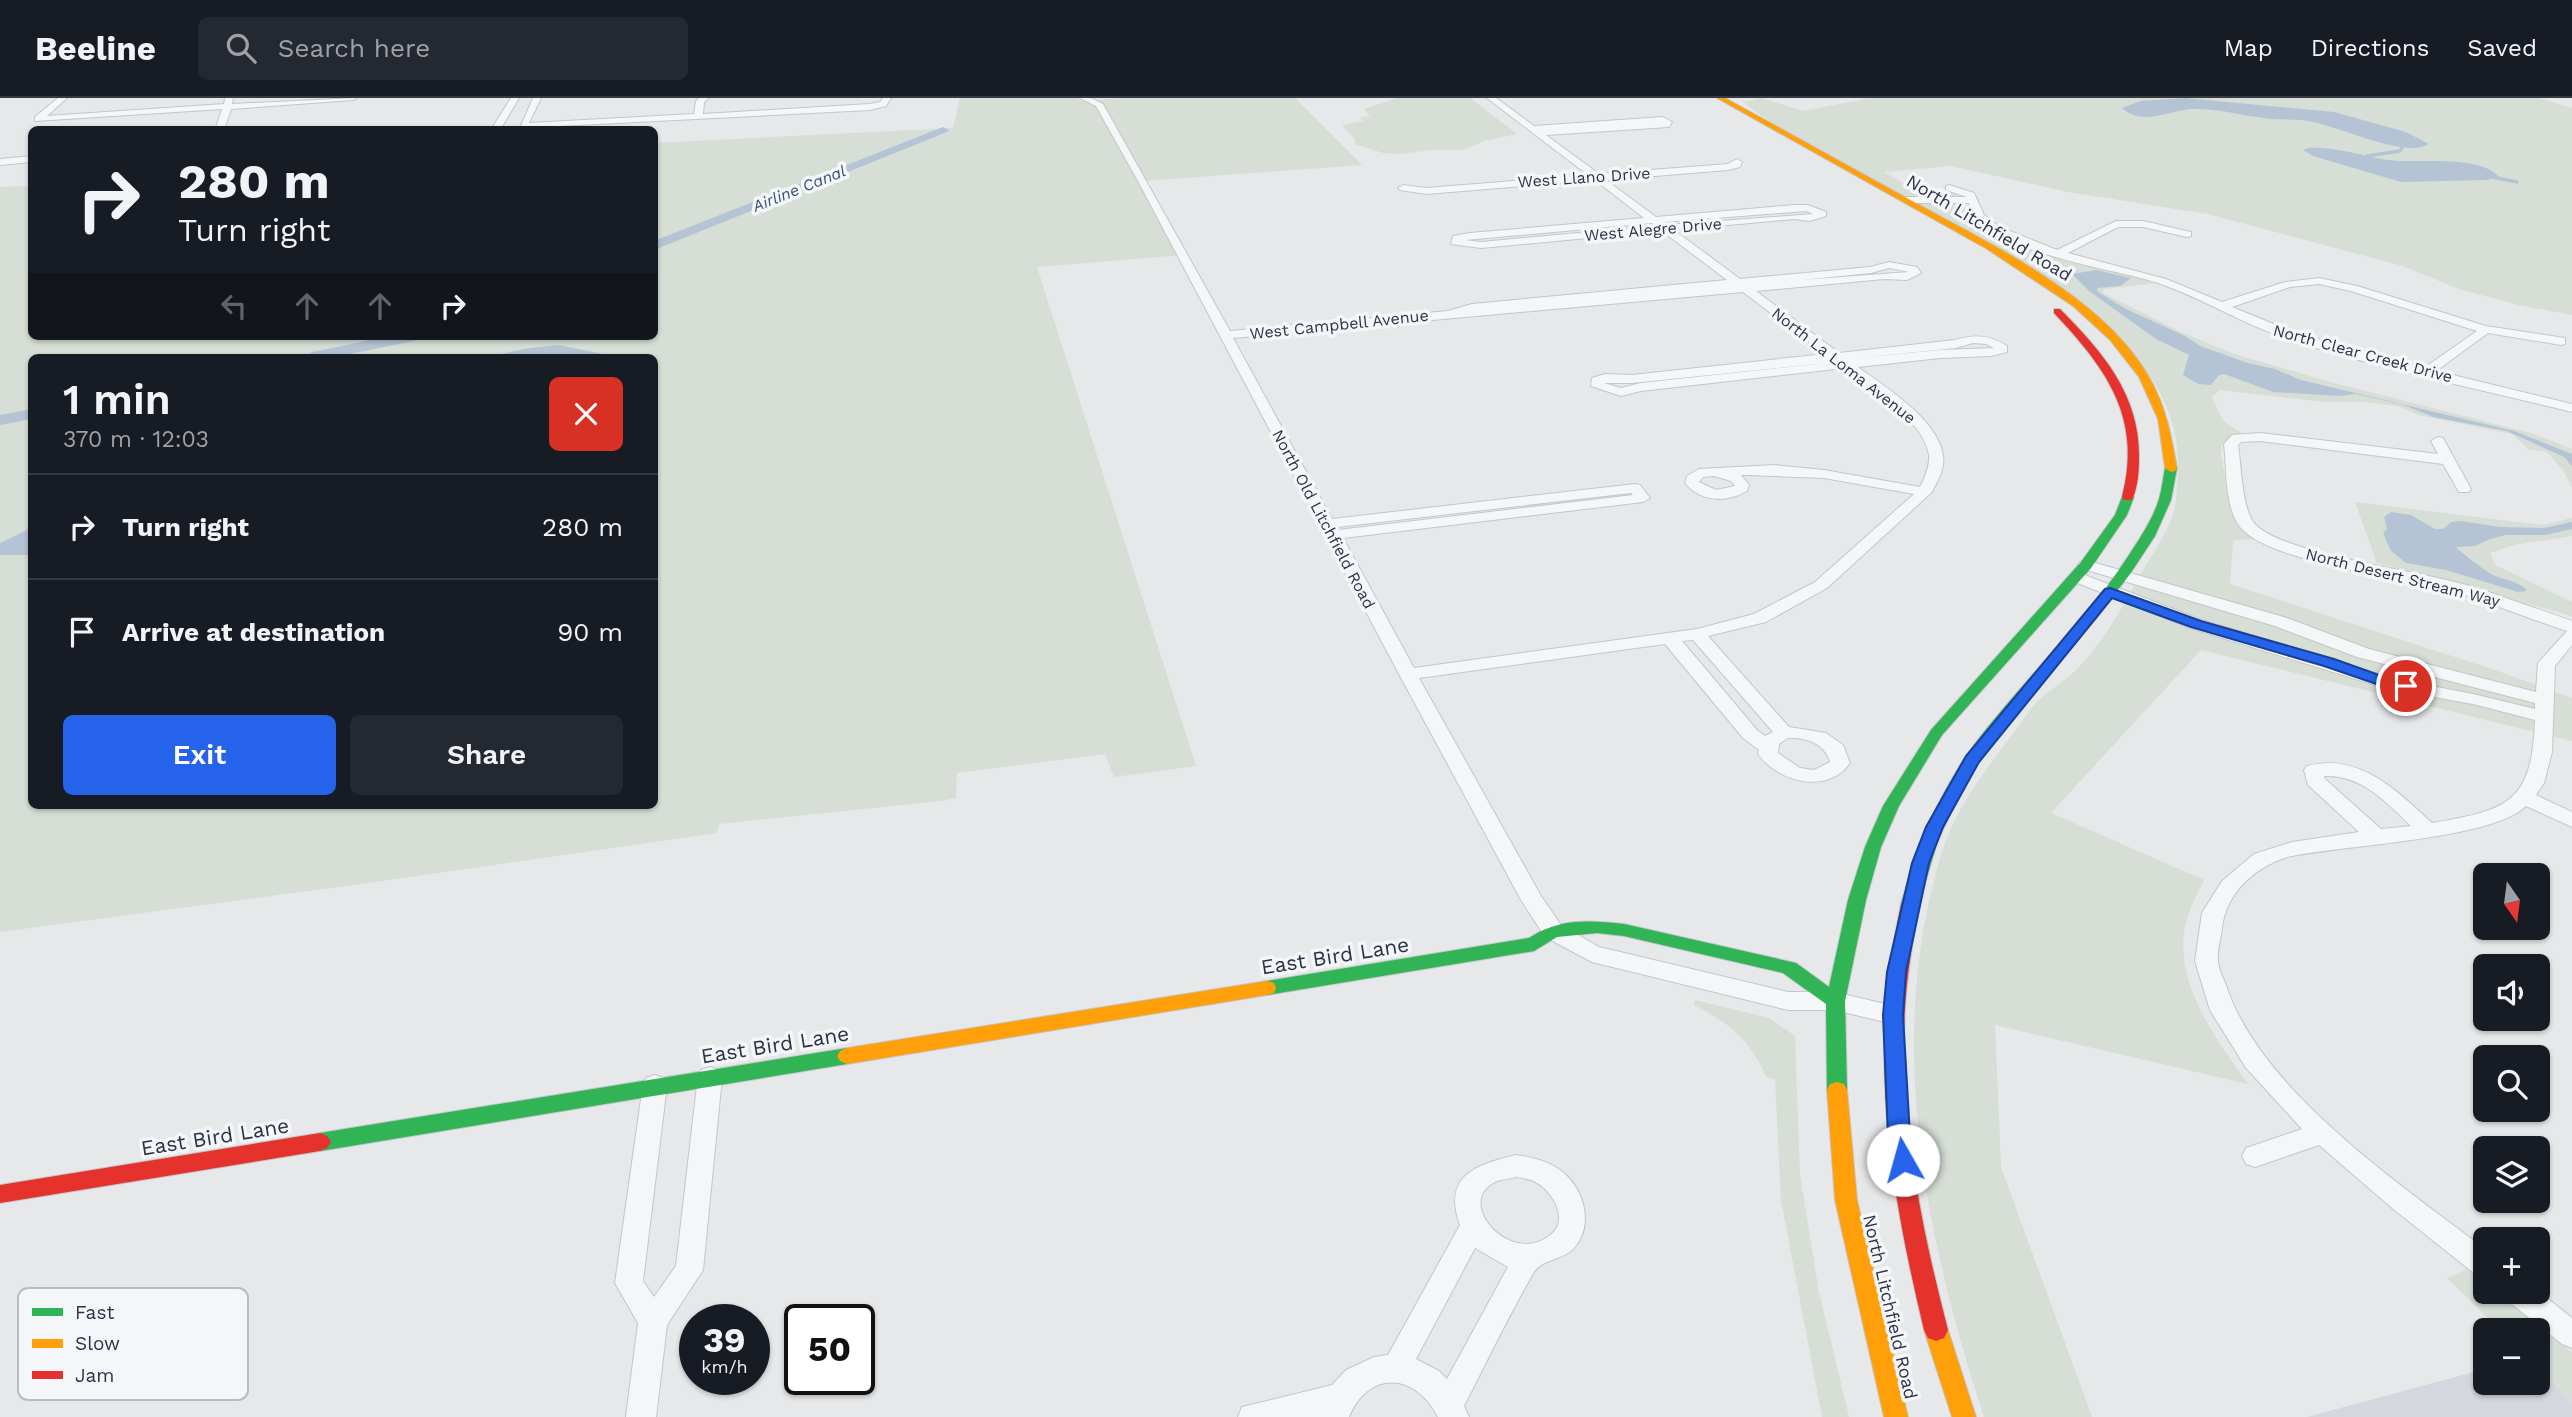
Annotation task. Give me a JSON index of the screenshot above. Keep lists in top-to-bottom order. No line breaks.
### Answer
{"streets":{"main road":["North Litchfield Road","North Old Litchfield Road","East Bird Lane"],"street":["West Llano Drive","West Alegre Drive","West Campbell Avenue","North Clear Creek Drive","North La Loma Avenue","North Desert Stream Way"]},"crossings":[["West Llano Drive","North La Loma Avenue"],["North Litchfield Road","North Old Litchfield Road"],["West Alegre Drive","North La Loma Avenue"],["West Campbell Avenue","North La Loma Avenue"],["West Campbell Avenue","North Old Litchfield Road"],["North La Loma Avenue","North Old Litchfield Road"],["North Old Litchfield Road","East Bird Lane"]],"water":["Airline Canal"],"legend":["Fast","Slow","Jam"],"north":"bottom","page":{"header":"Beeline","search":"Search here","nav":["Map","Directions","Saved"],"turn":["280 m","Turn right"],"heading":["1 min","370 m · 12:03"],"list":[{"name":"Turn right","value":"280 m"},{"name":"Arrive at destination","value":"90 m"}],"buttons":["Exit","Share"],"map_buttons":["+","−"],"speed":"39 km/h","limit":"50"}}
